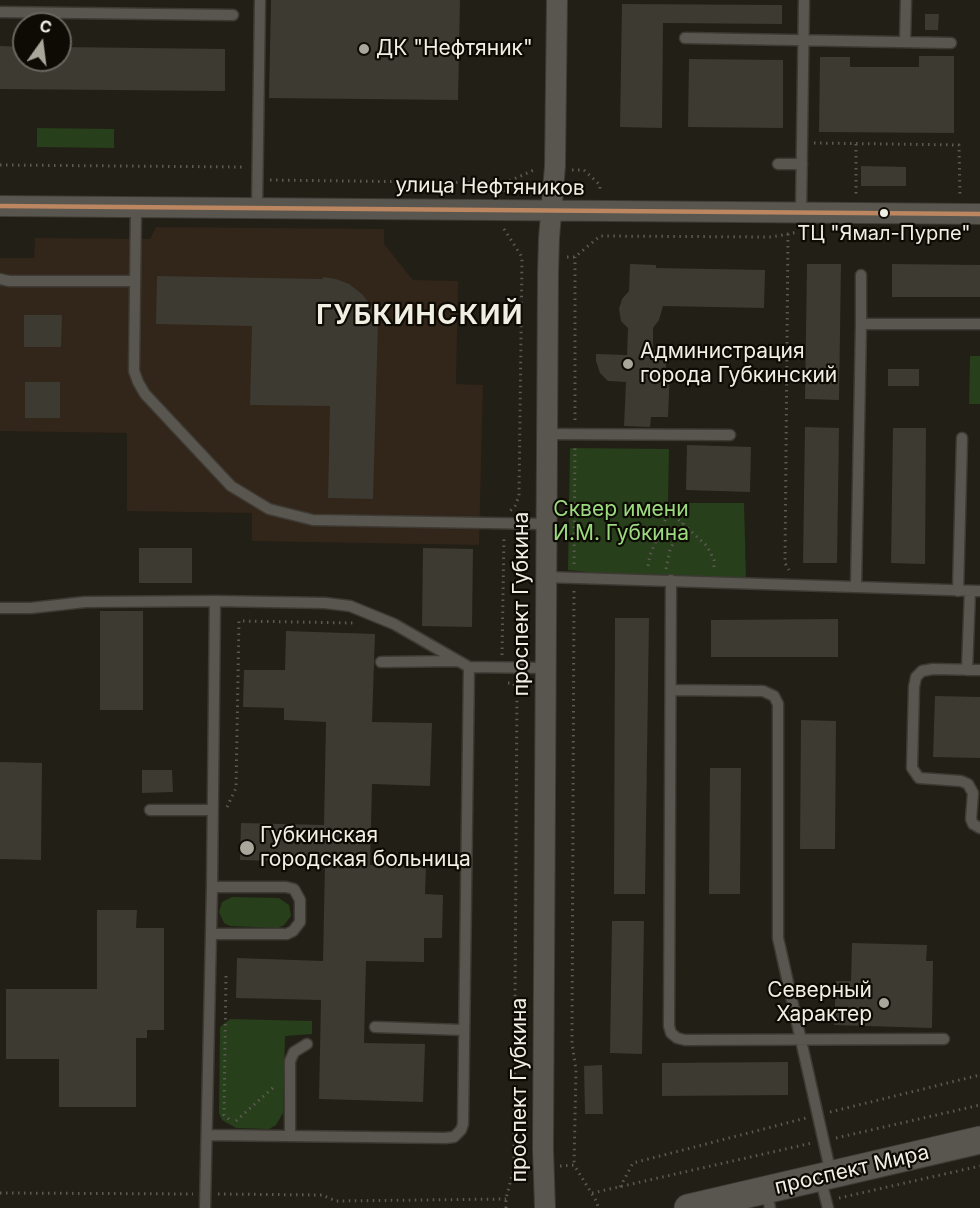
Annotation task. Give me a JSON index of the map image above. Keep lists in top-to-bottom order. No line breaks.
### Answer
{"streets":{"main road":["проспект Мира"],"street":["улица Нефтяников","проспект Губкина"]},"crossings":[["улица Нефтяников","проспект Губкина"]],"districts":["ГУБКИНСКИЙ"],"parks":["Сквер имени И.М. Губкина"],"places":["ДК \"Нефтяник\"","ТЦ \"Ямал-Пурпе\"","Администрация города Губкинский","Губкинская городская больница","Северный Характер"],"north":"top"}
